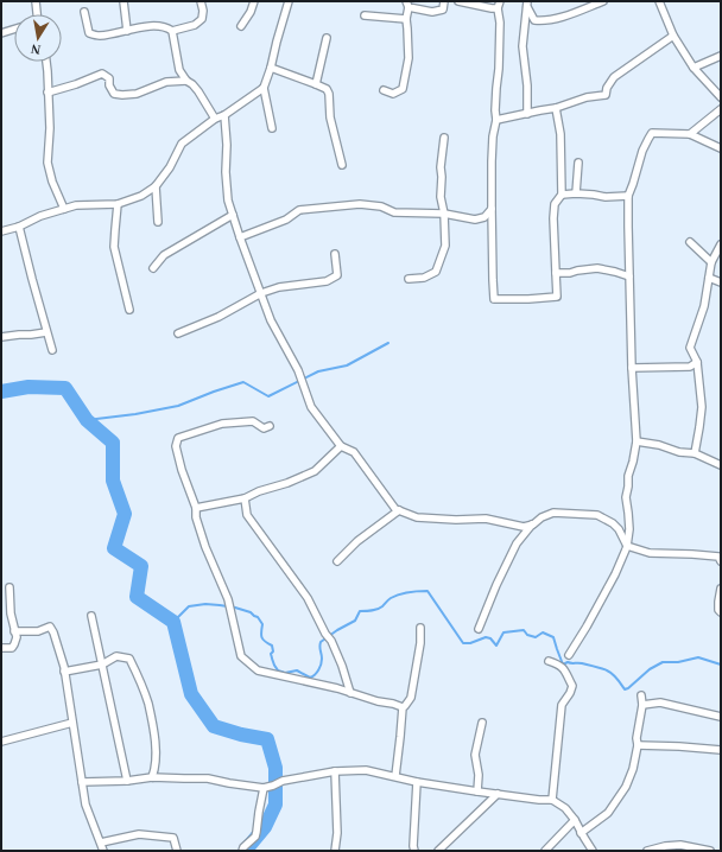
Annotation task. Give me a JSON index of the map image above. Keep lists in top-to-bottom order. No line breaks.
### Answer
{"north":"bottom"}
